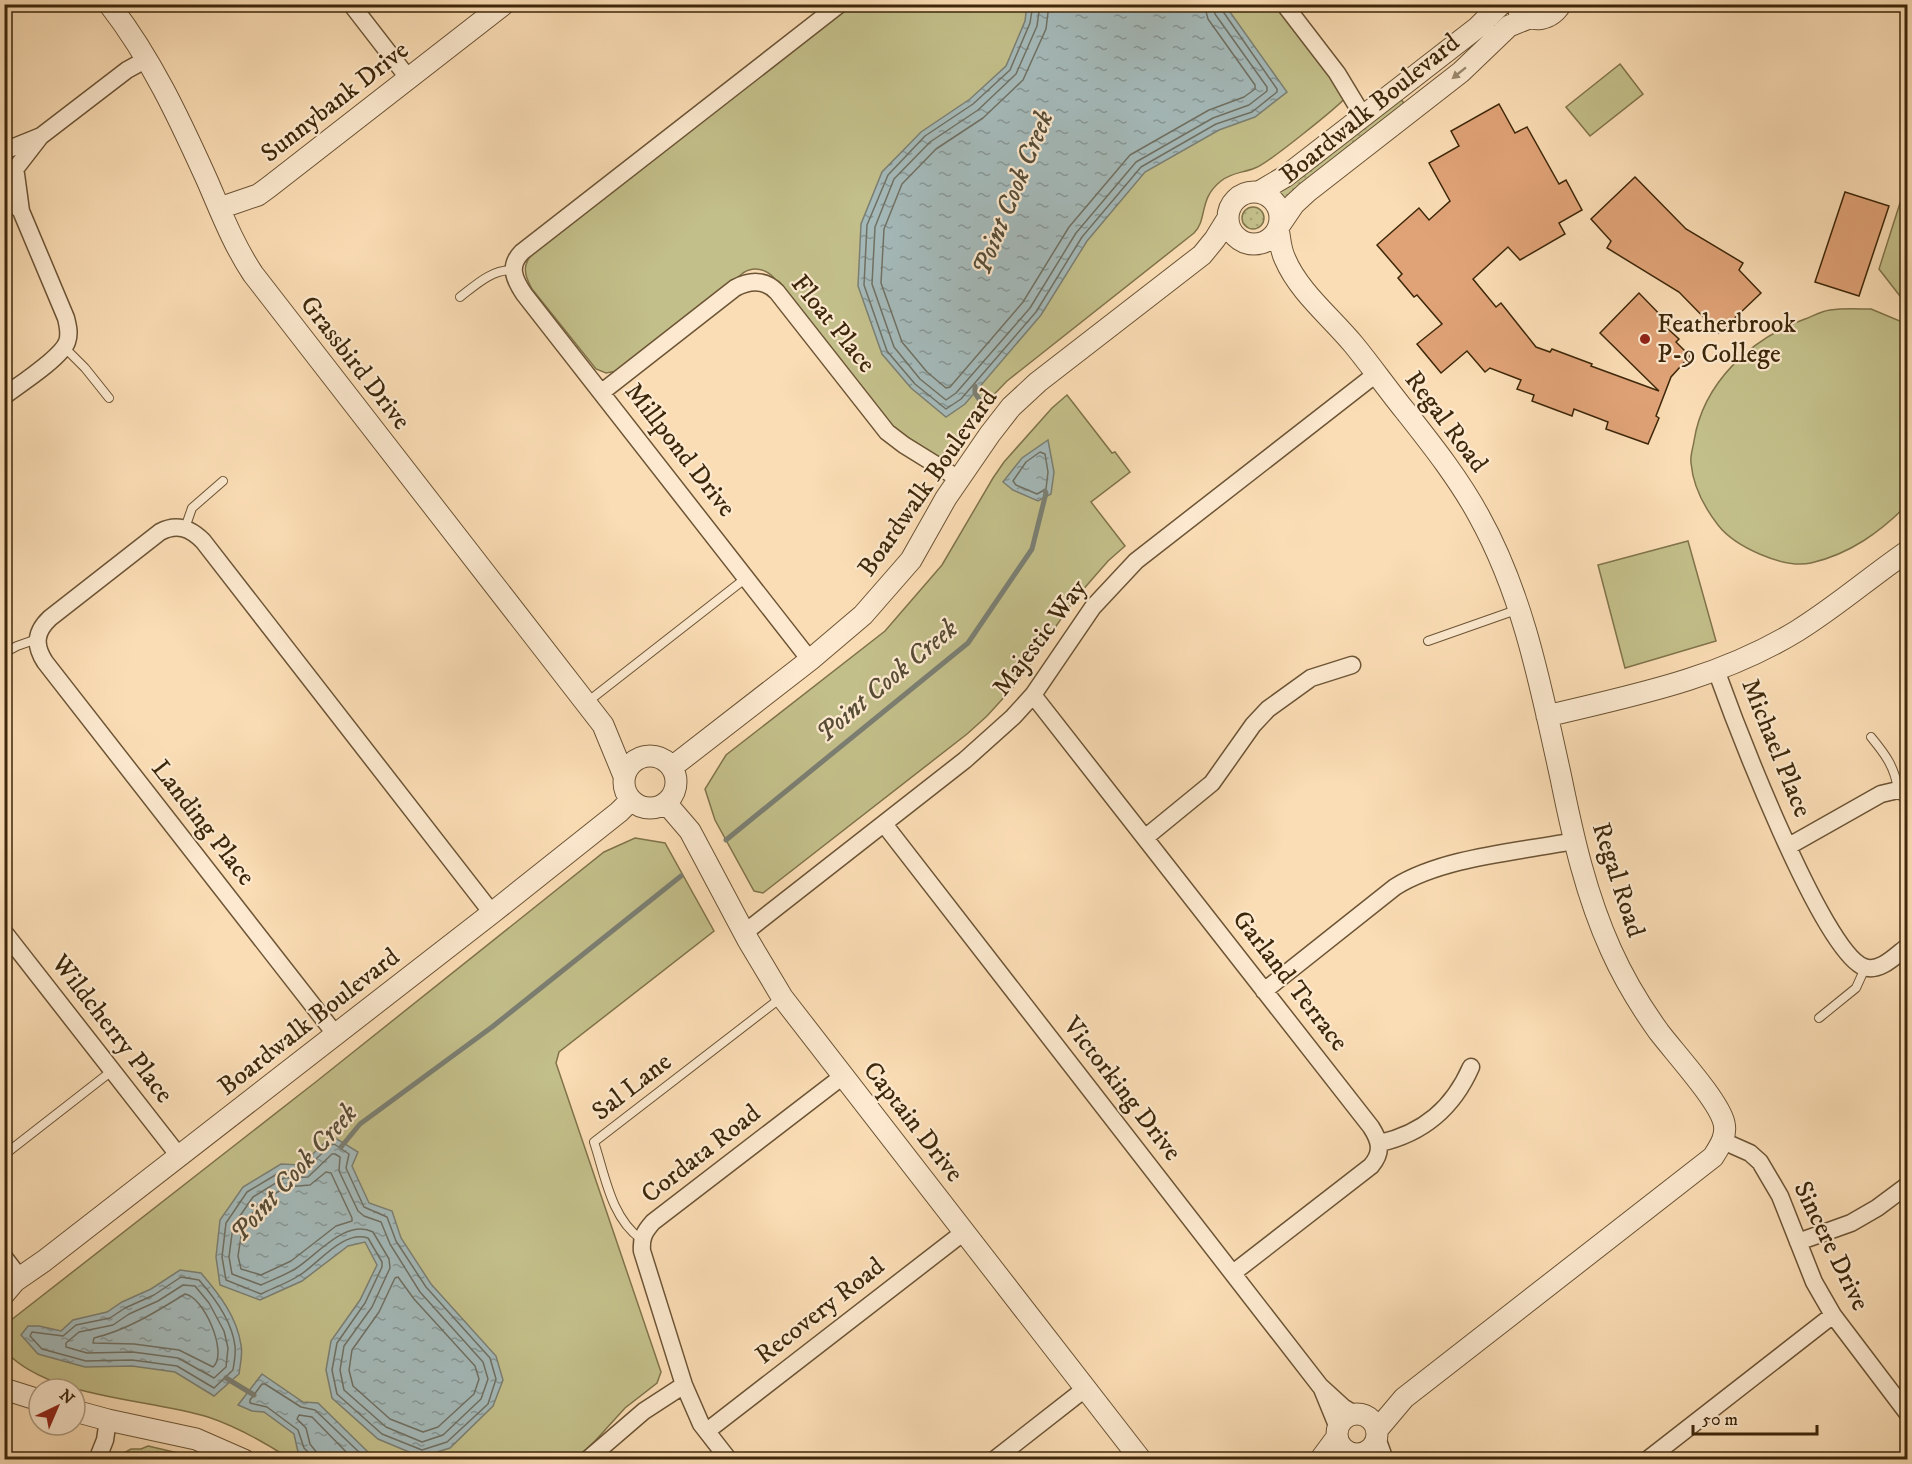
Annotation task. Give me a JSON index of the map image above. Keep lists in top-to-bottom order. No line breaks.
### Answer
{"streets":{"street":["Sunnybank Drive","Boardwalk Boulevard","Float Place","Grassbird Drive","Regal Road","Millpond Drive","Majestic Way","Michael Place","Landing Place","Garland Terrace","Wildcherry Place","Victorking Drive","Captain Drive","Cordata Road","Sincere Drive","Recovery Road"],"lane":["Sal Lane"]},"crossings":[["Sunnybank Drive","Grassbird Drive"],["Boardwalk Boulevard","Float Place"],["Boardwalk Boulevard","Grassbird Drive"],["Boardwalk Boulevard","Regal Road"],["Boardwalk Boulevard","Millpond Drive"],["Boardwalk Boulevard","Landing Place"],["Boardwalk Boulevard","Wildcherry Place"],["Boardwalk Boulevard","Captain Drive"],["Float Place","Millpond Drive"],["Grassbird Drive","Captain Drive"],["Regal Road","Majestic Way"],["Regal Road","Sincere Drive"],["Majestic Way","Garland Terrace"],["Majestic Way","Victorking Drive"],["Majestic Way","Captain Drive"],["Sal Lane","Captain Drive"],["Sal Lane","Cordata Road"],["Captain Drive","Cordata Road"],["Captain Drive","Recovery Road"],["Cordata Road","Recovery Road"]],"water":["Point Cook Creek"],"places":["Featherbrook P-9 College"],"scale_bar":"50 m","north":"top right"}
